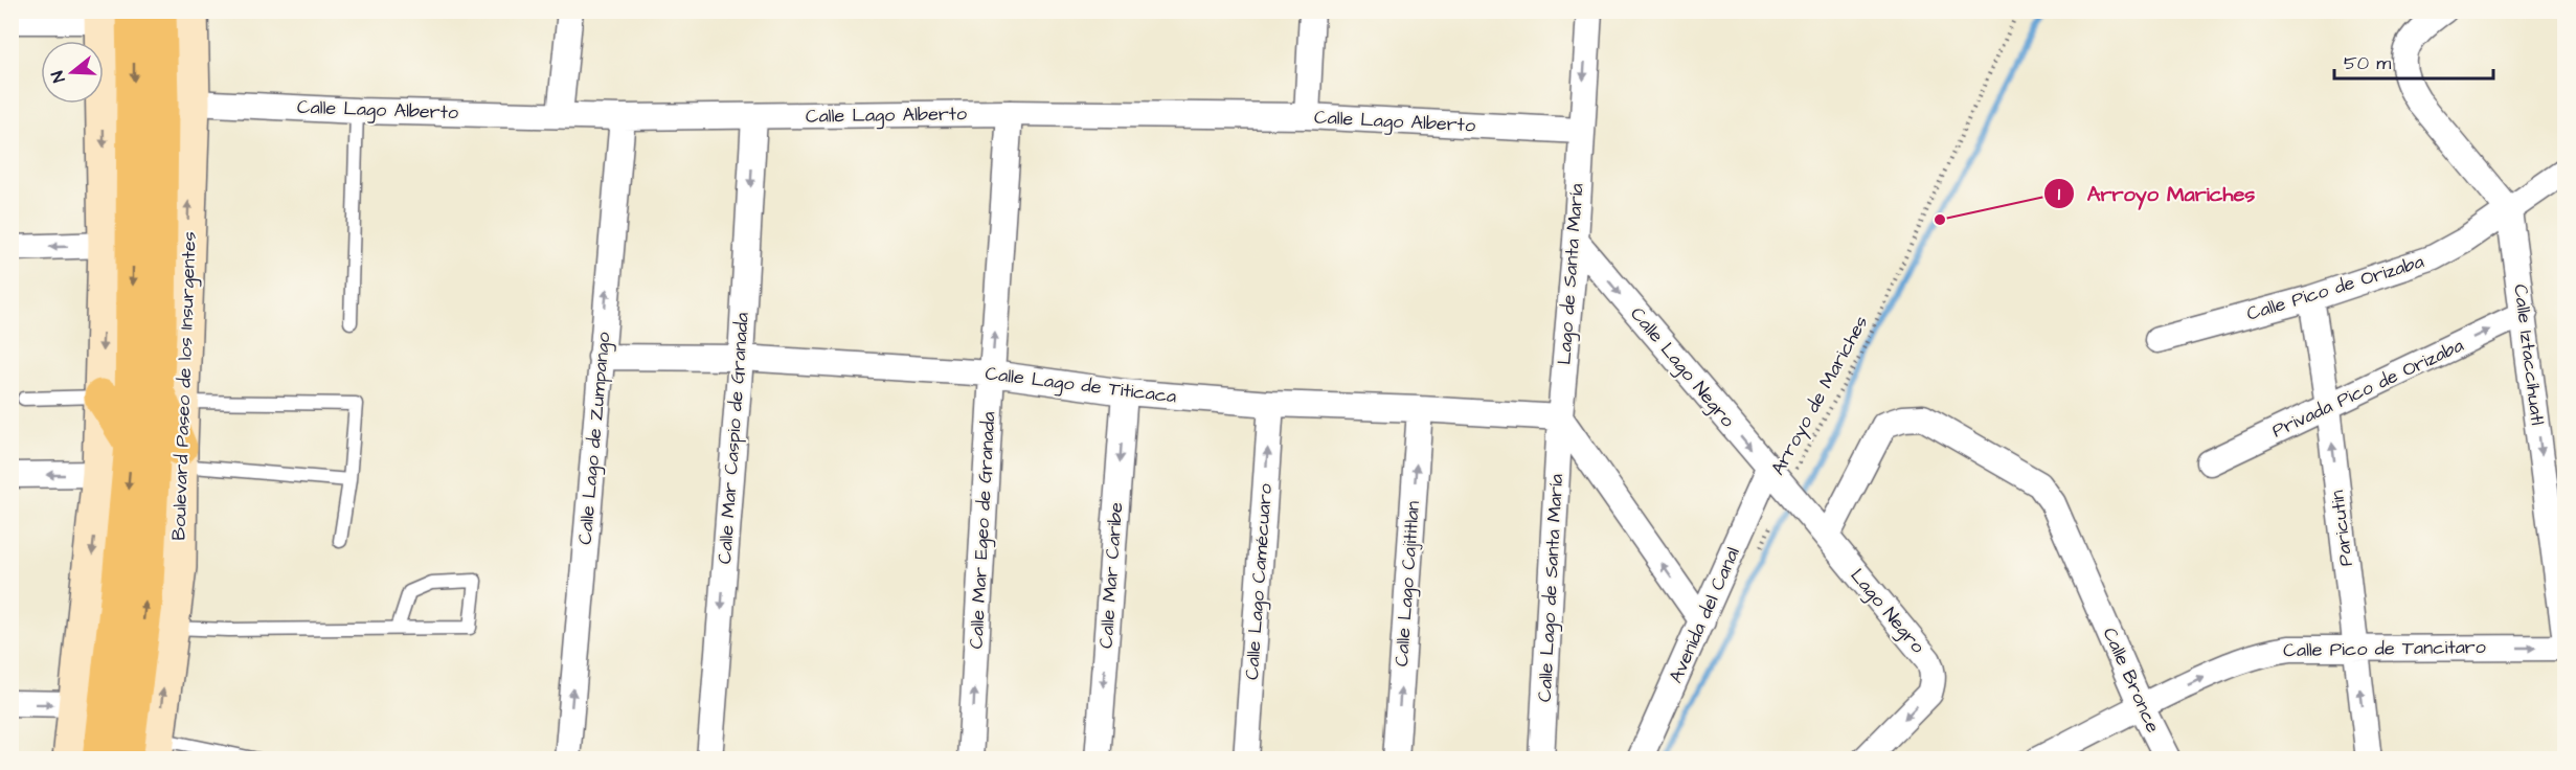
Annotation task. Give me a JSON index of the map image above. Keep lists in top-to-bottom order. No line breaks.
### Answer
{"streets":{"main road":["Boulevard Paseo de los Insurgentes"],"street":["Calle Lago Alberto","Lago de Santa María","Calle Pico de Orizaba","Calle Iztaccíhuatl","Calle Lago Negro","Calle Lago de Titicaca","Privada Pico de Orizaba","Calle Lago de Zumpango","Calle Mar Caspio de Granada","Paricutin","Calle Mar Egeo de Granada","Calle Mar Caribe","Calle Lago Camécuaro","Calle Lago Cajititlan","Calle Lago de Santa María","Lago Negro","Avenida del Canal","Calle Pico de Tancitaro","Calle Bronce"],"path":["Arroyo de Mariches"]},"crossings":[["Calle Lago Alberto","Lago de Santa María"],["Calle Lago Alberto","Boulevard Paseo de los Insurgentes"],["Calle Lago Alberto","Calle Lago de Zumpango"],["Calle Lago Alberto","Calle Mar Caspio de Granada"],["Calle Lago Alberto","Calle Mar Egeo de Granada"],["Lago de Santa María","Calle Lago Negro"],["Lago de Santa María","Calle Lago de Titicaca"],["Lago de Santa María","Calle Lago de Santa María"],["Calle Pico de Orizaba","Calle Iztaccíhuatl"],["Calle Pico de Orizaba","Paricutin"],["Calle Iztaccíhuatl","Privada Pico de Orizaba"],["Calle Lago Negro","Arroyo de Mariches"],["Calle Lago Negro","Lago Negro"],["Calle Lago Negro","Avenida del Canal"],["Calle Lago de Titicaca","Calle Lago de Zumpango"],["Calle Lago de Titicaca","Calle Mar Caspio de Granada"],["Calle Lago de Titicaca","Calle Mar Egeo de Granada"],["Calle Lago de Titicaca","Calle Mar Caribe"],["Calle Lago de Titicaca","Calle Lago Camécuaro"],["Calle Lago de Titicaca","Calle Lago Cajititlan"],["Calle Lago de Titicaca","Calle Lago de Santa María"],["Privada Pico de Orizaba","Paricutin"],["Arroyo de Mariches","Lago Negro"],["Arroyo de Mariches","Avenida del Canal"],["Paricutin","Calle Pico de Tancitaro"],["Lago Negro","Avenida del Canal"],["Lago Negro","Calle Bronce"],["Calle Pico de Tancitaro","Calle Bronce"]],"one_way":["Calle Iztaccíhuatl","Privada Pico de Orizaba","Calle Lago de Zumpango","Calle Mar Caspio de Granada","Paricutin","Calle Mar Egeo de Granada","Calle Mar Caribe","Calle Lago Camécuaro","Calle Lago Cajititlan","Calle Pico de Tancitaro"],"places":["Arroyo Mariches"],"scale_bar":"50 m","north":"left"}
